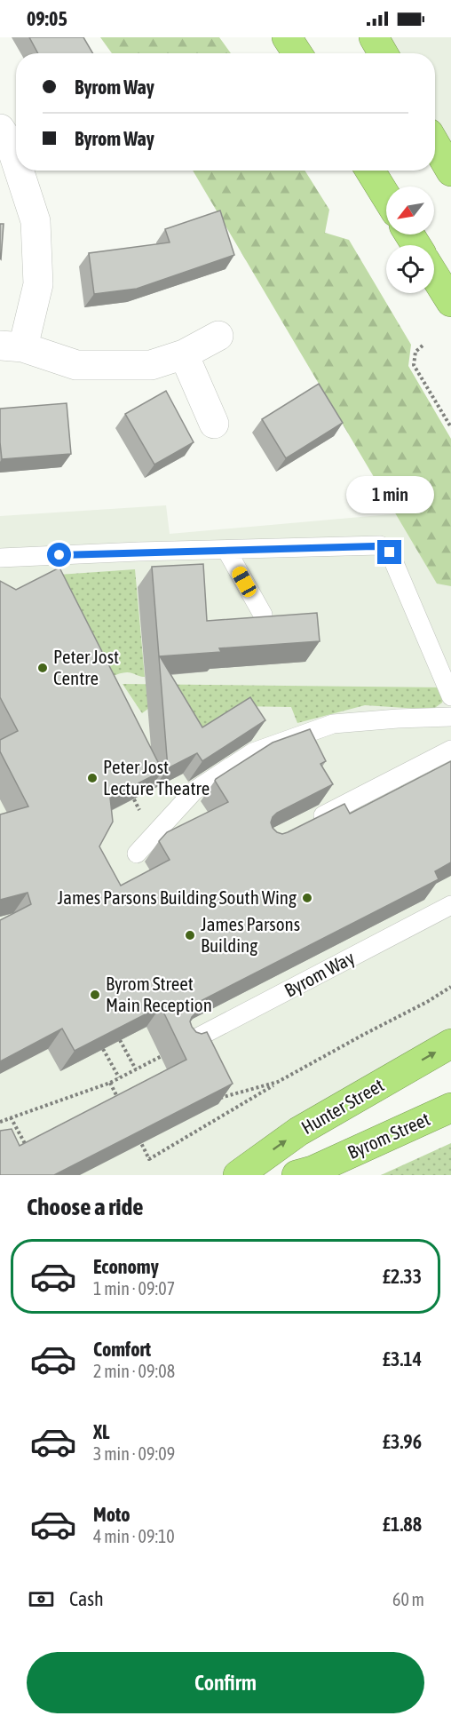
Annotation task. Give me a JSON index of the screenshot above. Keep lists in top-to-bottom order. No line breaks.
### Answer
{"streets":{"highway":["Hunter Street","Byrom Street"],"lane":["Byrom Way"]},"one_way":["Hunter Street"],"places":["Peter Jost Centre","Peter Jost Lecture Theatre","James Parsons Building South Wing","James Parsons Building","Byrom Street Main Reception"],"north":"bottom left","page":{"status":"09:05","banner":["Byrom Way","Byrom Way"],"bubble":"1 min","heading":"Choose a ride","list":[{"name":"Economy","note":"1 min · 09:07","value":"£2.33"},{"name":"Comfort","note":"2 min · 09:08","value":"£3.14"},{"name":"XL","note":"3 min · 09:09","value":"£3.96"},{"name":"Moto","note":"4 min · 09:10","value":"£1.88"}],"pay":["Cash","60 m"],"buttons":"Confirm"}}
